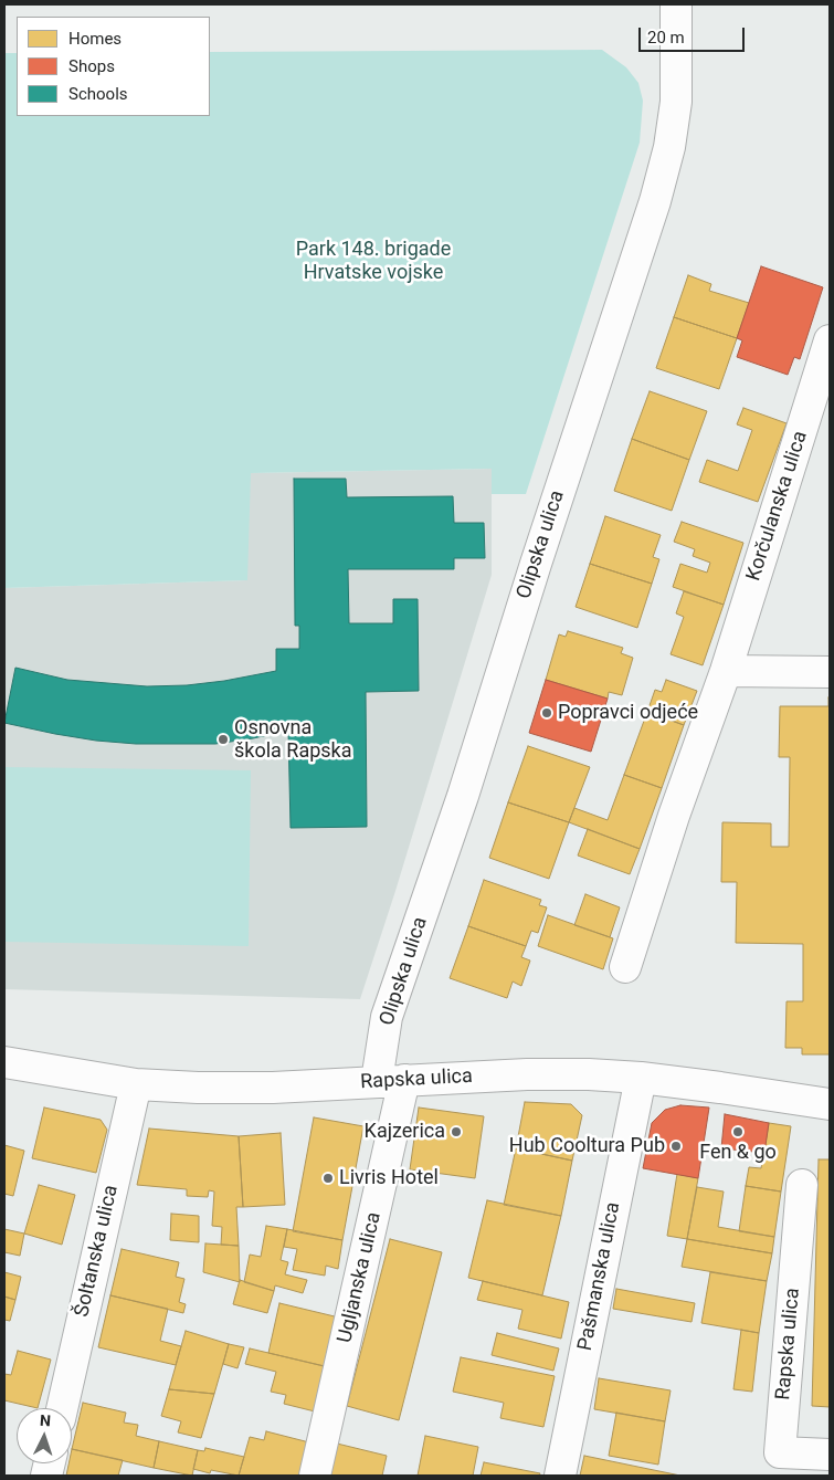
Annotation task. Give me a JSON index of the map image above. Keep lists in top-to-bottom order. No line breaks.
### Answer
{"streets":{"street":["Korčulanska ulica","Olipska ulica","Rapska ulica","Šoltanska ulica","Pašmanska ulica","Ugljanska ulica"]},"crossings":[["Olipska ulica","Rapska ulica"],["Olipska ulica","Ugljanska ulica"],["Rapska ulica","Šoltanska ulica"],["Rapska ulica","Pašmanska ulica"],["Rapska ulica","Ugljanska ulica"]],"parks":["Park 148. brigade Hrvatske vojske"],"places":["Popravci odjeće","Osnovna škola Rapska","Kajzerica","Fen & go","Hub Cooltura Pub","Livris Hotel"],"legend":["Homes","Shops","Schools"],"scale_bar":"20 m","north":"top"}
